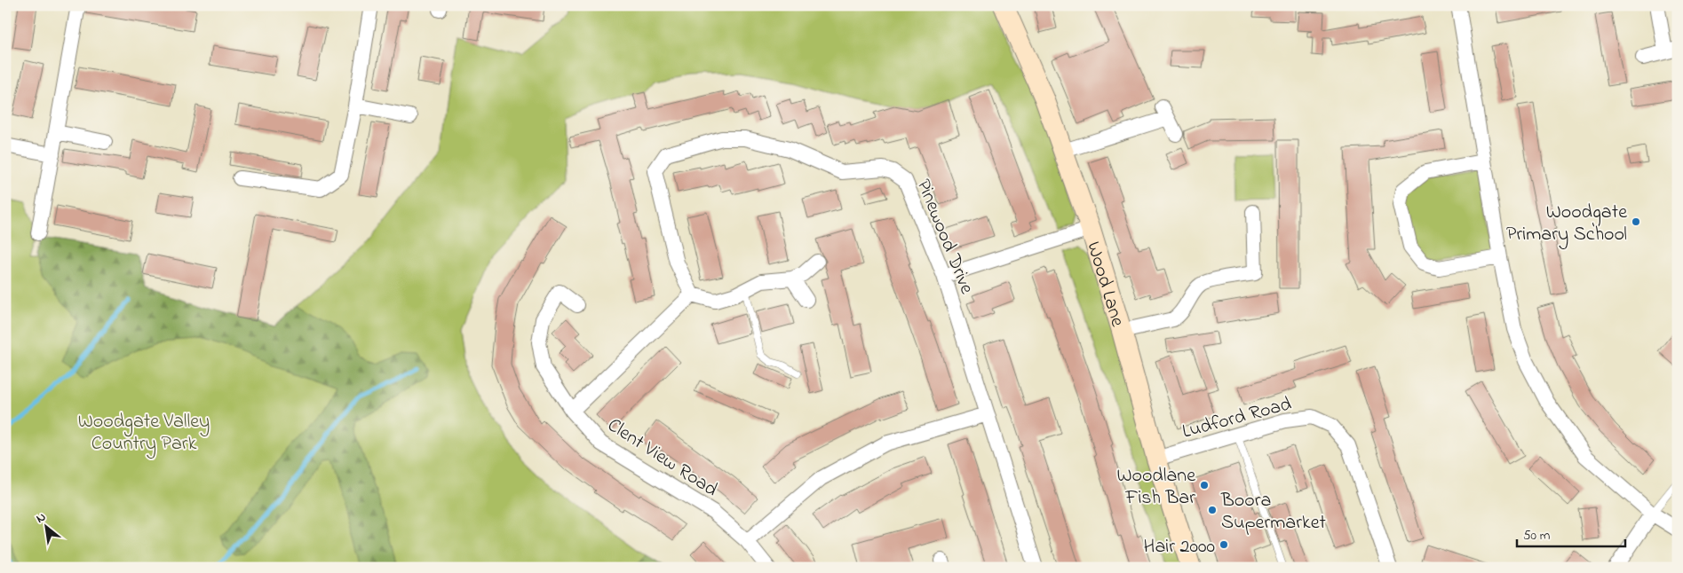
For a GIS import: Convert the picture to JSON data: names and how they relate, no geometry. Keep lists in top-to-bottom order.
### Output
{
  "streets": {
    "street": [
      "Pinewood Drive",
      "Wood Lane",
      "Ludford Road",
      "Clent View Road"
    ]
  },
  "crossings": [
    ["Wood Lane", "Ludford Road"]
  ],
  "parks": ["Woodgate Valley Country Park"],
  "places": [
    "Woodgate Primary School",
    "Woodlane Fish Bar",
    "Boora Supermarket",
    "Hair 2000"
  ],
  "scale_bar": "50 m",
  "north": "top left"
}
